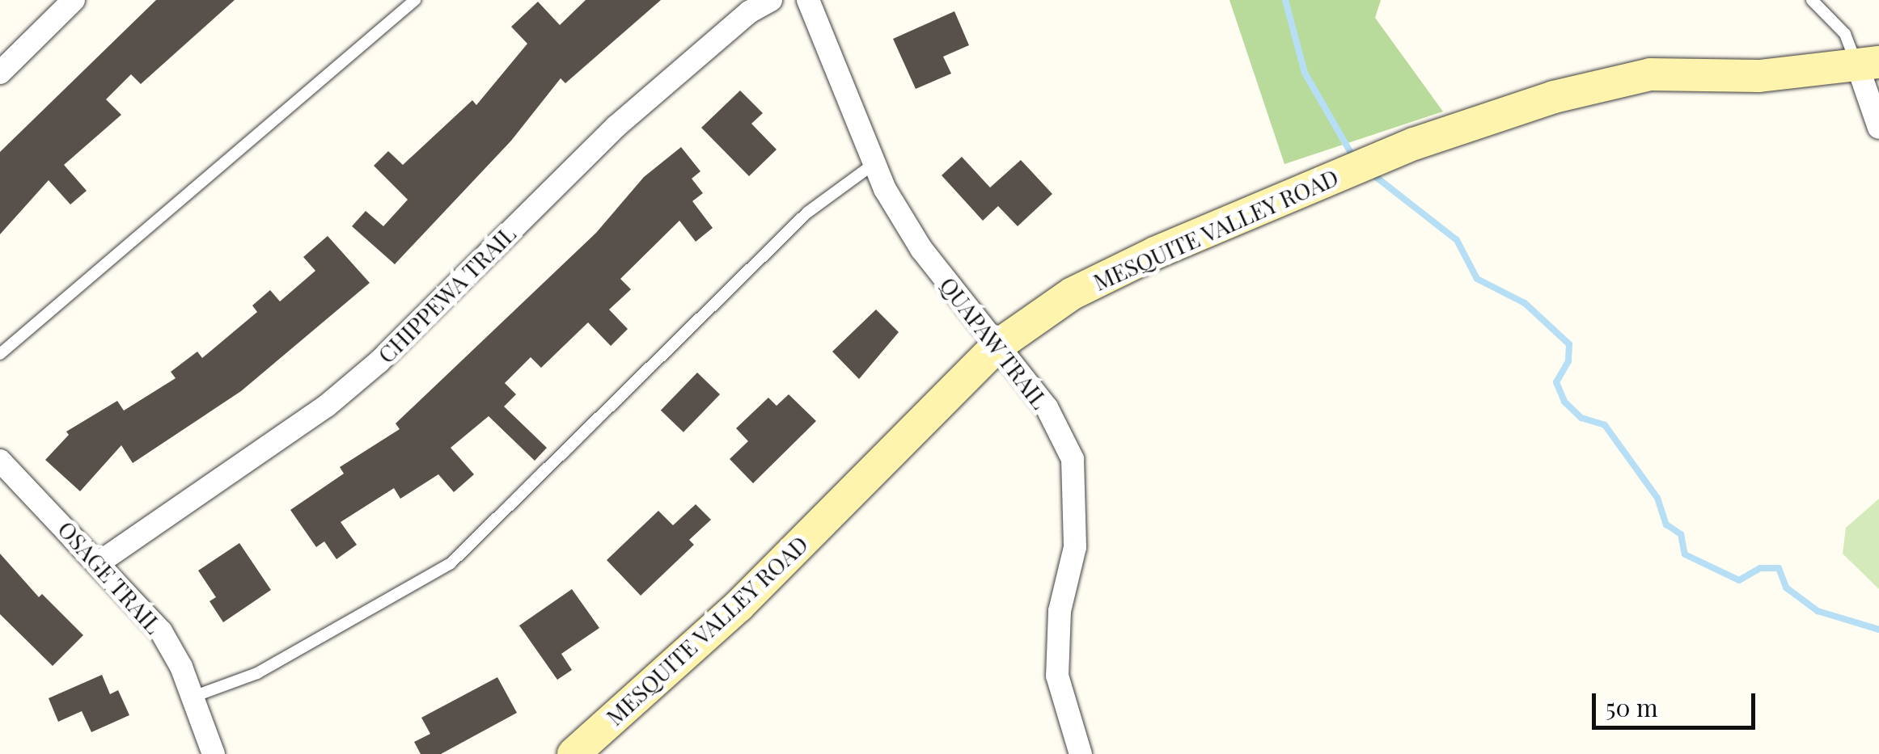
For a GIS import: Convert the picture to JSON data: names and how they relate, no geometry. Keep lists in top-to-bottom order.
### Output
{
  "streets": {
    "street": [
      "MESQUITE VALLEY ROAD",
      "CHIPPEWA TRAIL",
      "QUAPAW TRAIL",
      "OSAGE TRAIL"
    ]
  },
  "crossings": [
    ["MESQUITE VALLEY ROAD", "QUAPAW TRAIL"],
    ["CHIPPEWA TRAIL", "OSAGE TRAIL"]
  ],
  "scale_bar": "50 m"
}
